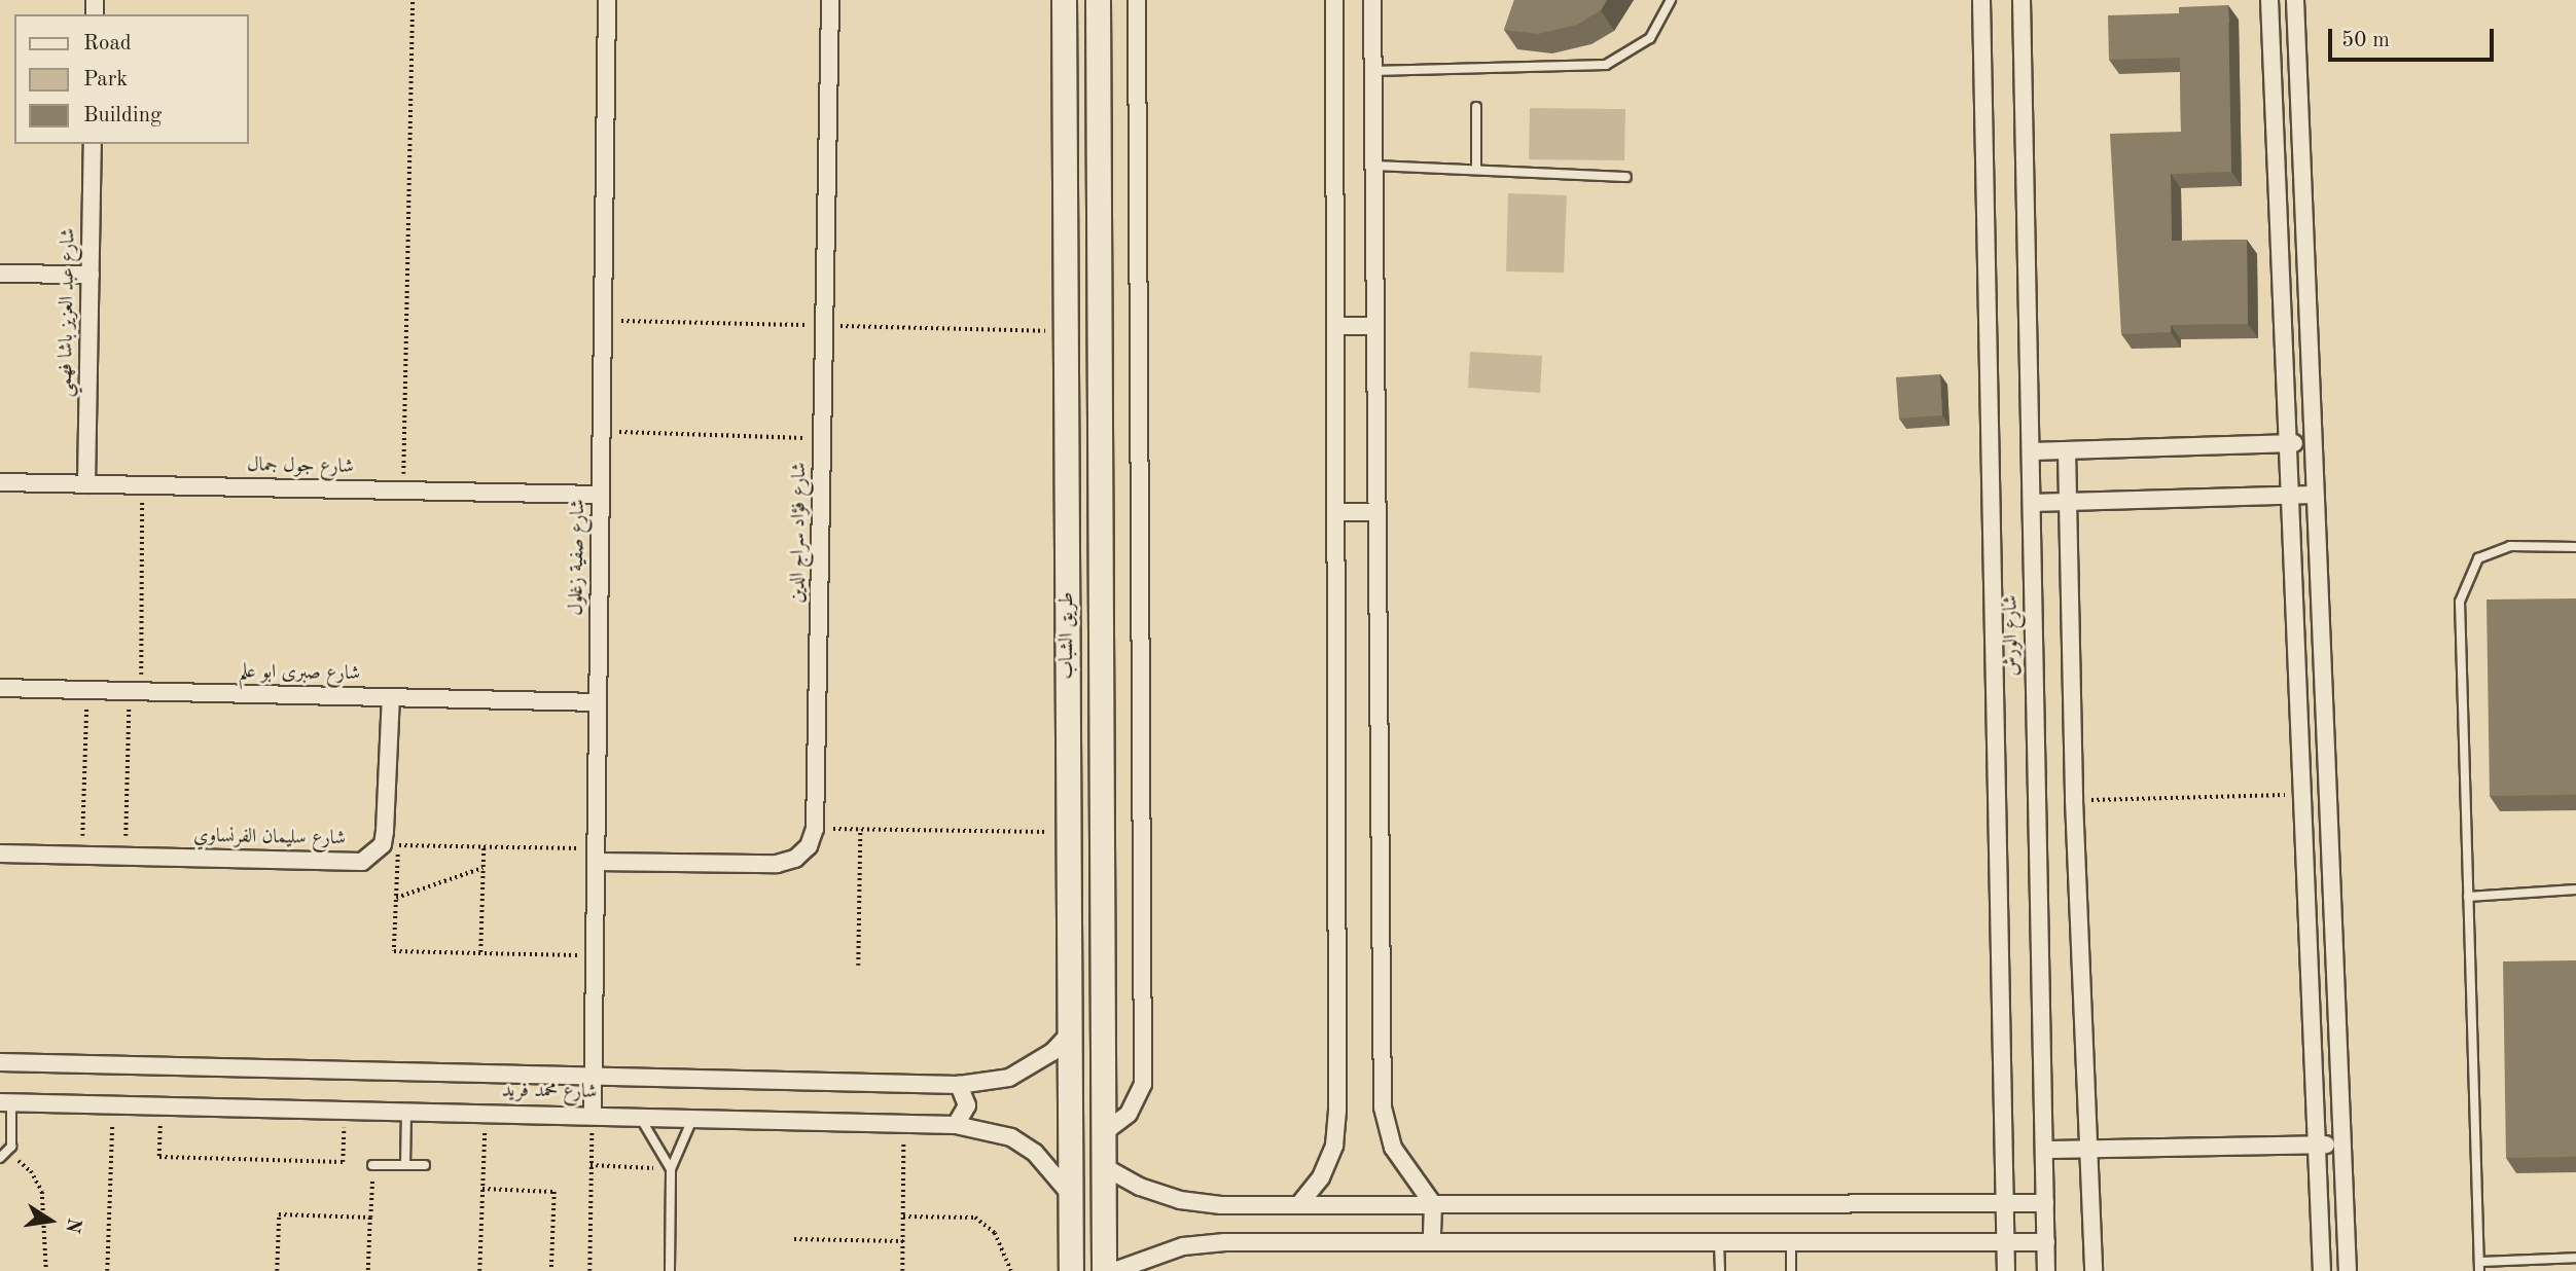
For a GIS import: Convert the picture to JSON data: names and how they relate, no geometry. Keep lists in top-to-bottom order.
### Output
{
  "streets": {
    "street": [
      "شارع عبد العزيز باشا فهمي",
      "شارع جول جمال",
      "شارع فؤاد سراج الدين",
      "شارع صفية زغلول",
      "طريق الشباب",
      "شارع الورش",
      "شارع صبرى ابو علم",
      "شارع سليمان الفرنساوي",
      "شارع محمد فريد"
    ]
  },
  "crossings": [
    ["شارع عبد العزيز باشا فهمي", "شارع جول جمال"],
    ["شارع جول جمال", "شارع صفية زغلول"],
    ["شارع صفية زغلول", "شارع صبرى ابو علم"],
    ["شارع صفية زغلول", "شارع محمد فريد"],
    ["طريق الشباب", "شارع محمد فريد"]
  ],
  "legend": ["Road", "Park", "Building"],
  "scale_bar": "50 m",
  "north": "right"
}
